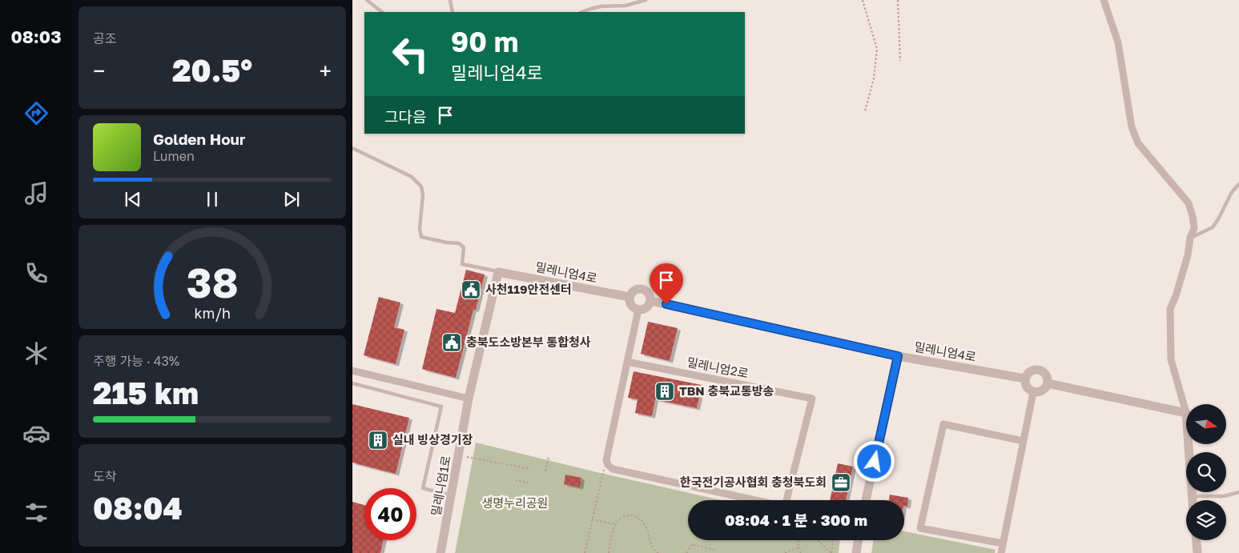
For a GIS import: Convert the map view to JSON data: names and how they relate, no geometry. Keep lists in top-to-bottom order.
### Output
{
  "streets": {
    "street": ["밀레니엄4로", "밀레니엄2로", "밀레니엄1로"]
  },
  "crossings": [
    ["밀레니엄4로", "밀레니엄1로"]
  ],
  "parks": ["생명누리공원"],
  "places": {
    "public building": ["사천119안전센터", "충북도소방본부 통합청사"],
    "building": ["TBN 충북교통방송", "실내 빙상경기장"],
    "office": ["한국전기공사협회 충청북도회"]
  },
  "north": "right",
  "page": {
    "tabs": "08:03",
    "tile": [
      "공조",
      ["주행 가능 · 43%", "215 km"],
      ["도착", "08:04"]
    ],
    "turn": ["90 m", "밀레니엄4로"],
    "heat": ["−", "20.5°", "+"],
    "then": "그다음",
    "song": ["Golden Hour", "Lumen"],
    "limit": "40",
    "trip": "08:04 · 1 분 · 300 m",
    "gauge": ["38", "km/h"]
  }
}
